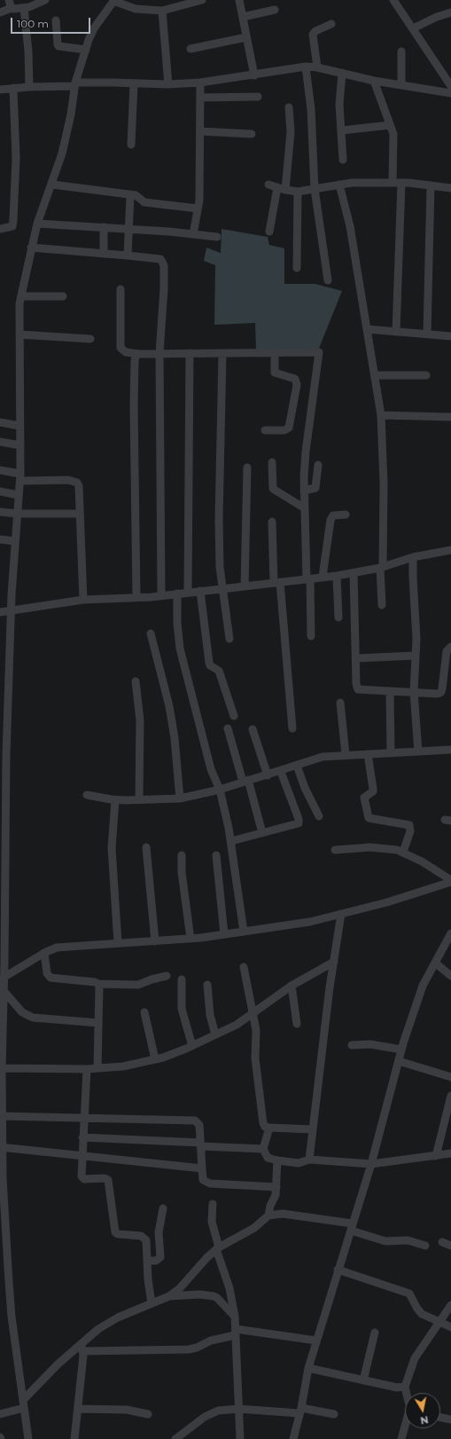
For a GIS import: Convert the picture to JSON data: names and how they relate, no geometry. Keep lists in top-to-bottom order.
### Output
{
  "scale_bar": "100 m",
  "north": "bottom"
}
